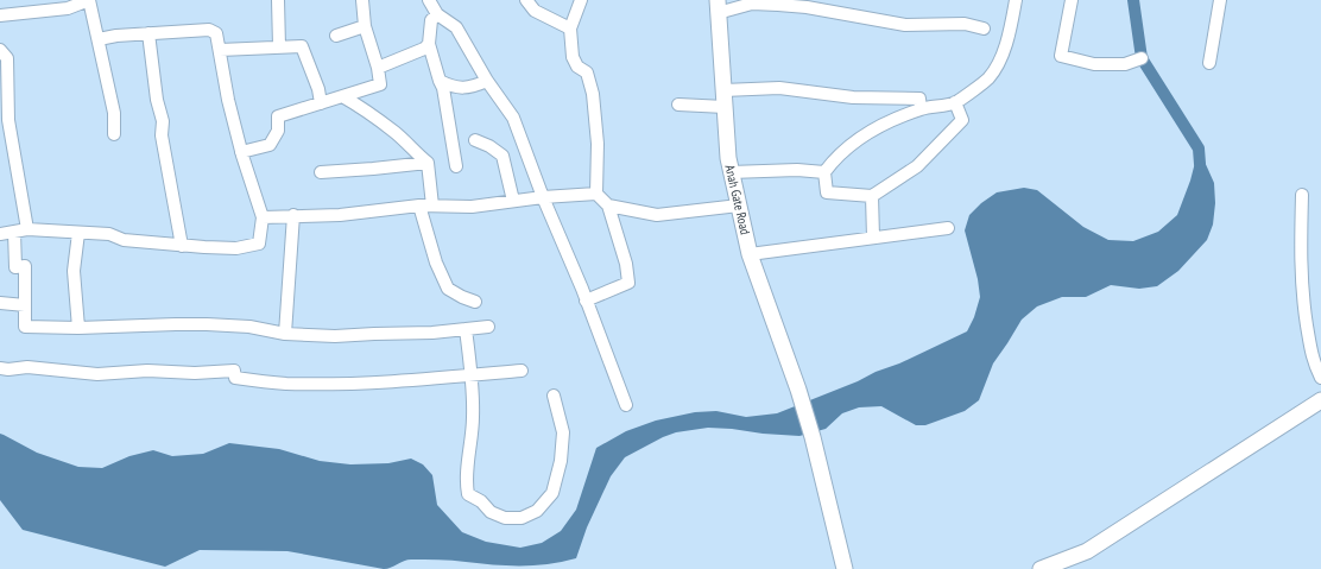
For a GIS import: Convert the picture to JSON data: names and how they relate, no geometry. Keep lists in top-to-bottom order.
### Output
{
  "streets": {
    "street": ["Anah Gate Road"]
  }
}
